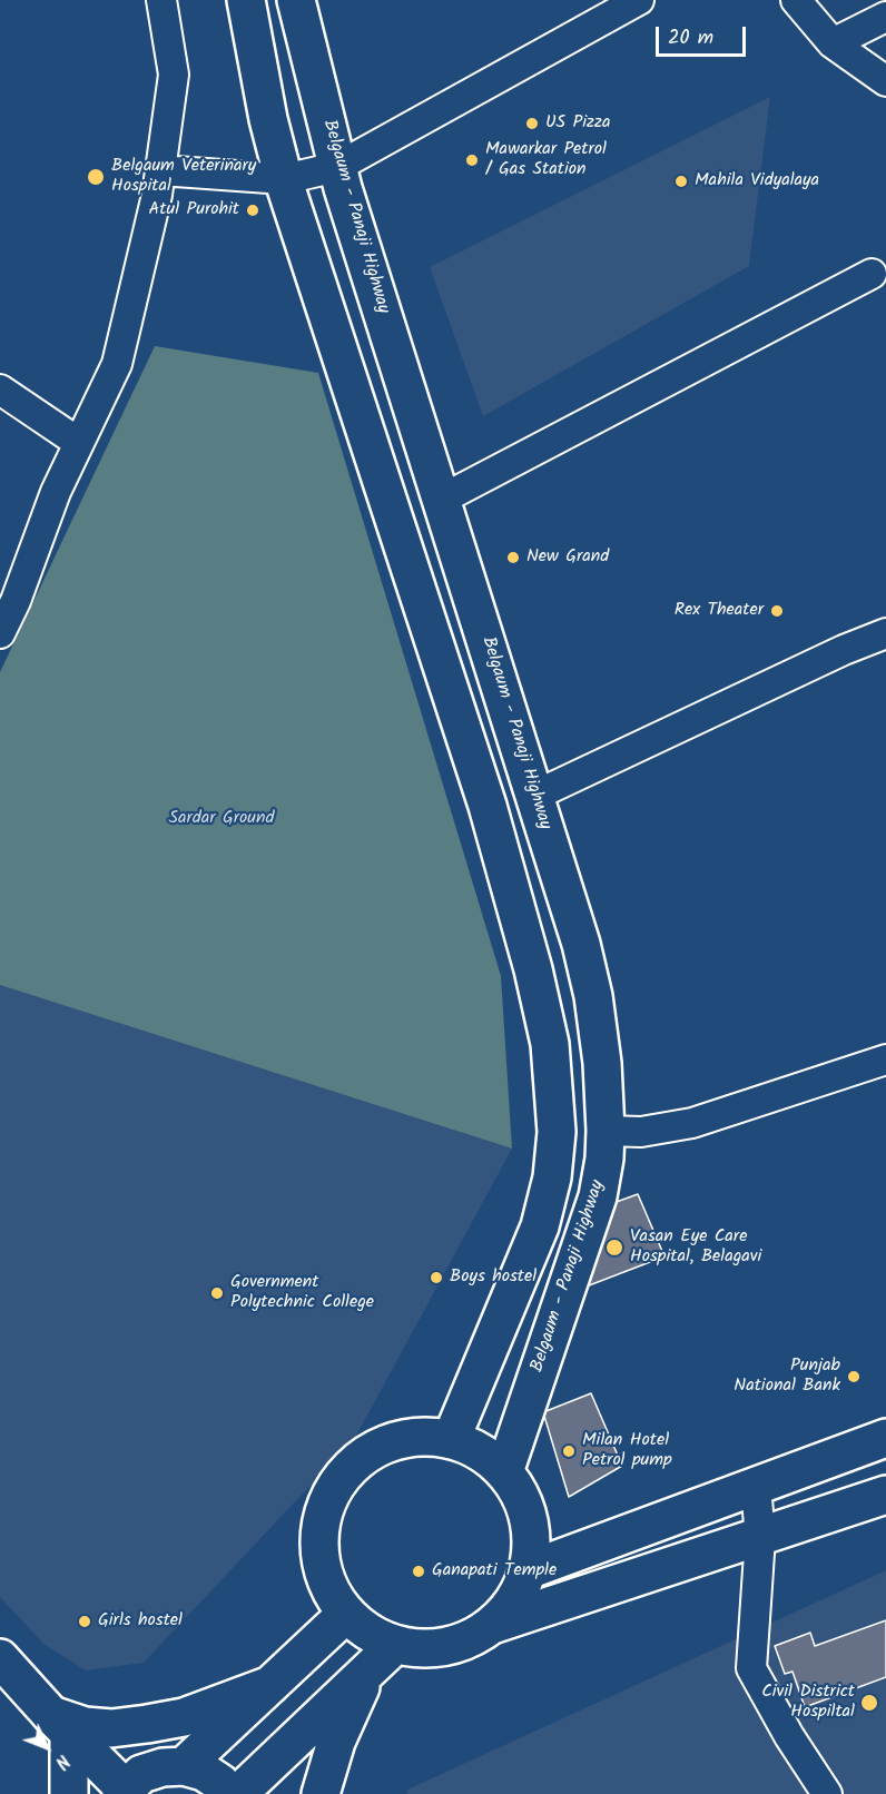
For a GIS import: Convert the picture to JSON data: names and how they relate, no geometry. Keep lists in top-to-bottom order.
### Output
{
  "streets": {
    "main road": ["Belgaum - Panaji Highway"]
  },
  "parks": ["Sardar Ground"],
  "places": [
    "US Pizza",
    "Mawarkar Petrol / Gas Station",
    "Belgaum Veterinary Hospital",
    "Mahila Vidyalaya",
    "Atul Purohit",
    "New Grand",
    "Rex Theater",
    "Vasan Eye Care Hospital, Belagavi",
    "Boys hostel",
    "Government Polytechnic College",
    "Punjab National Bank",
    "Milan Hotel Petrol pump",
    "Ganapati Temple",
    "Girls hostel",
    "Civil District Hospiltal"
  ],
  "scale_bar": "20 m",
  "north": "bottom right"
}
